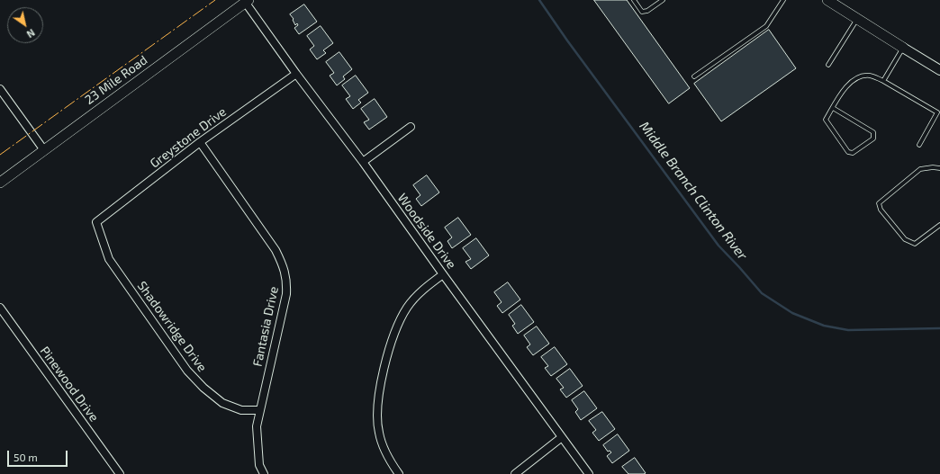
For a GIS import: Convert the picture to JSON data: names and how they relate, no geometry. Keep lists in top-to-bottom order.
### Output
{
  "streets": {
    "main road": ["23 Mile Road"],
    "street": [
      "Greystone Drive",
      "Woodside Drive",
      "Shadowridge Drive",
      "Fantasia Drive",
      "Pinewood Drive"
    ]
  },
  "crossings": [
    ["23 Mile Road", "Woodside Drive"],
    ["Greystone Drive", "Woodside Drive"],
    ["Greystone Drive", "Shadowridge Drive"],
    ["Greystone Drive", "Fantasia Drive"],
    ["Shadowridge Drive", "Fantasia Drive"]
  ],
  "water": ["Middle Branch Clinton River"],
  "scale_bar": "50 m",
  "north": "bottom right"
}
